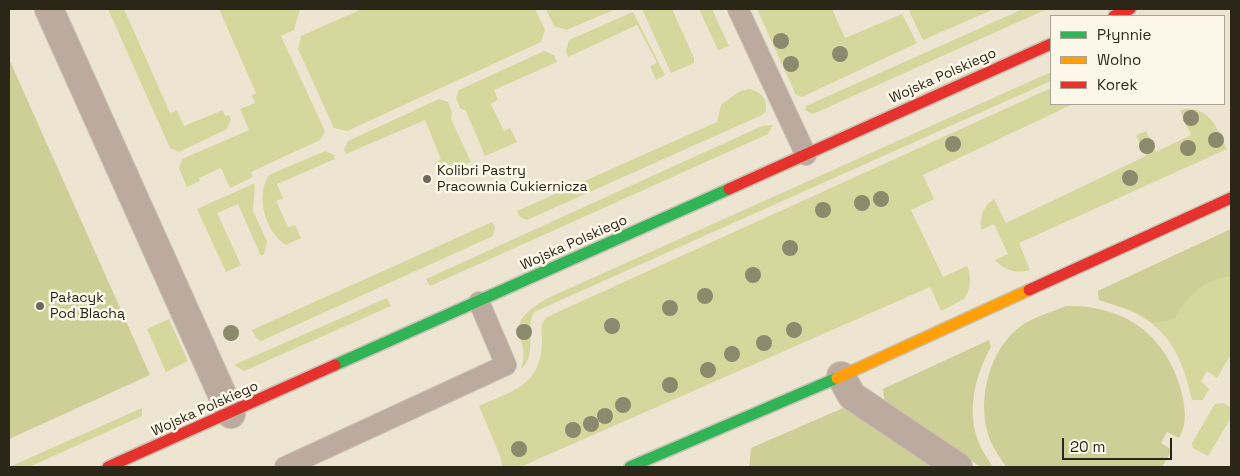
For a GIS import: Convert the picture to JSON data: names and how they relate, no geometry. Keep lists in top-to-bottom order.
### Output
{
  "streets": {
    "main road": ["Wojska Polskiego"]
  },
  "places": ["Kolibri Pastry Pracownia Cukiernicza", "Pałacyk Pod Blachą"],
  "legend": ["Płynnie", "Wolno", "Korek"],
  "scale_bar": "20 m"
}
